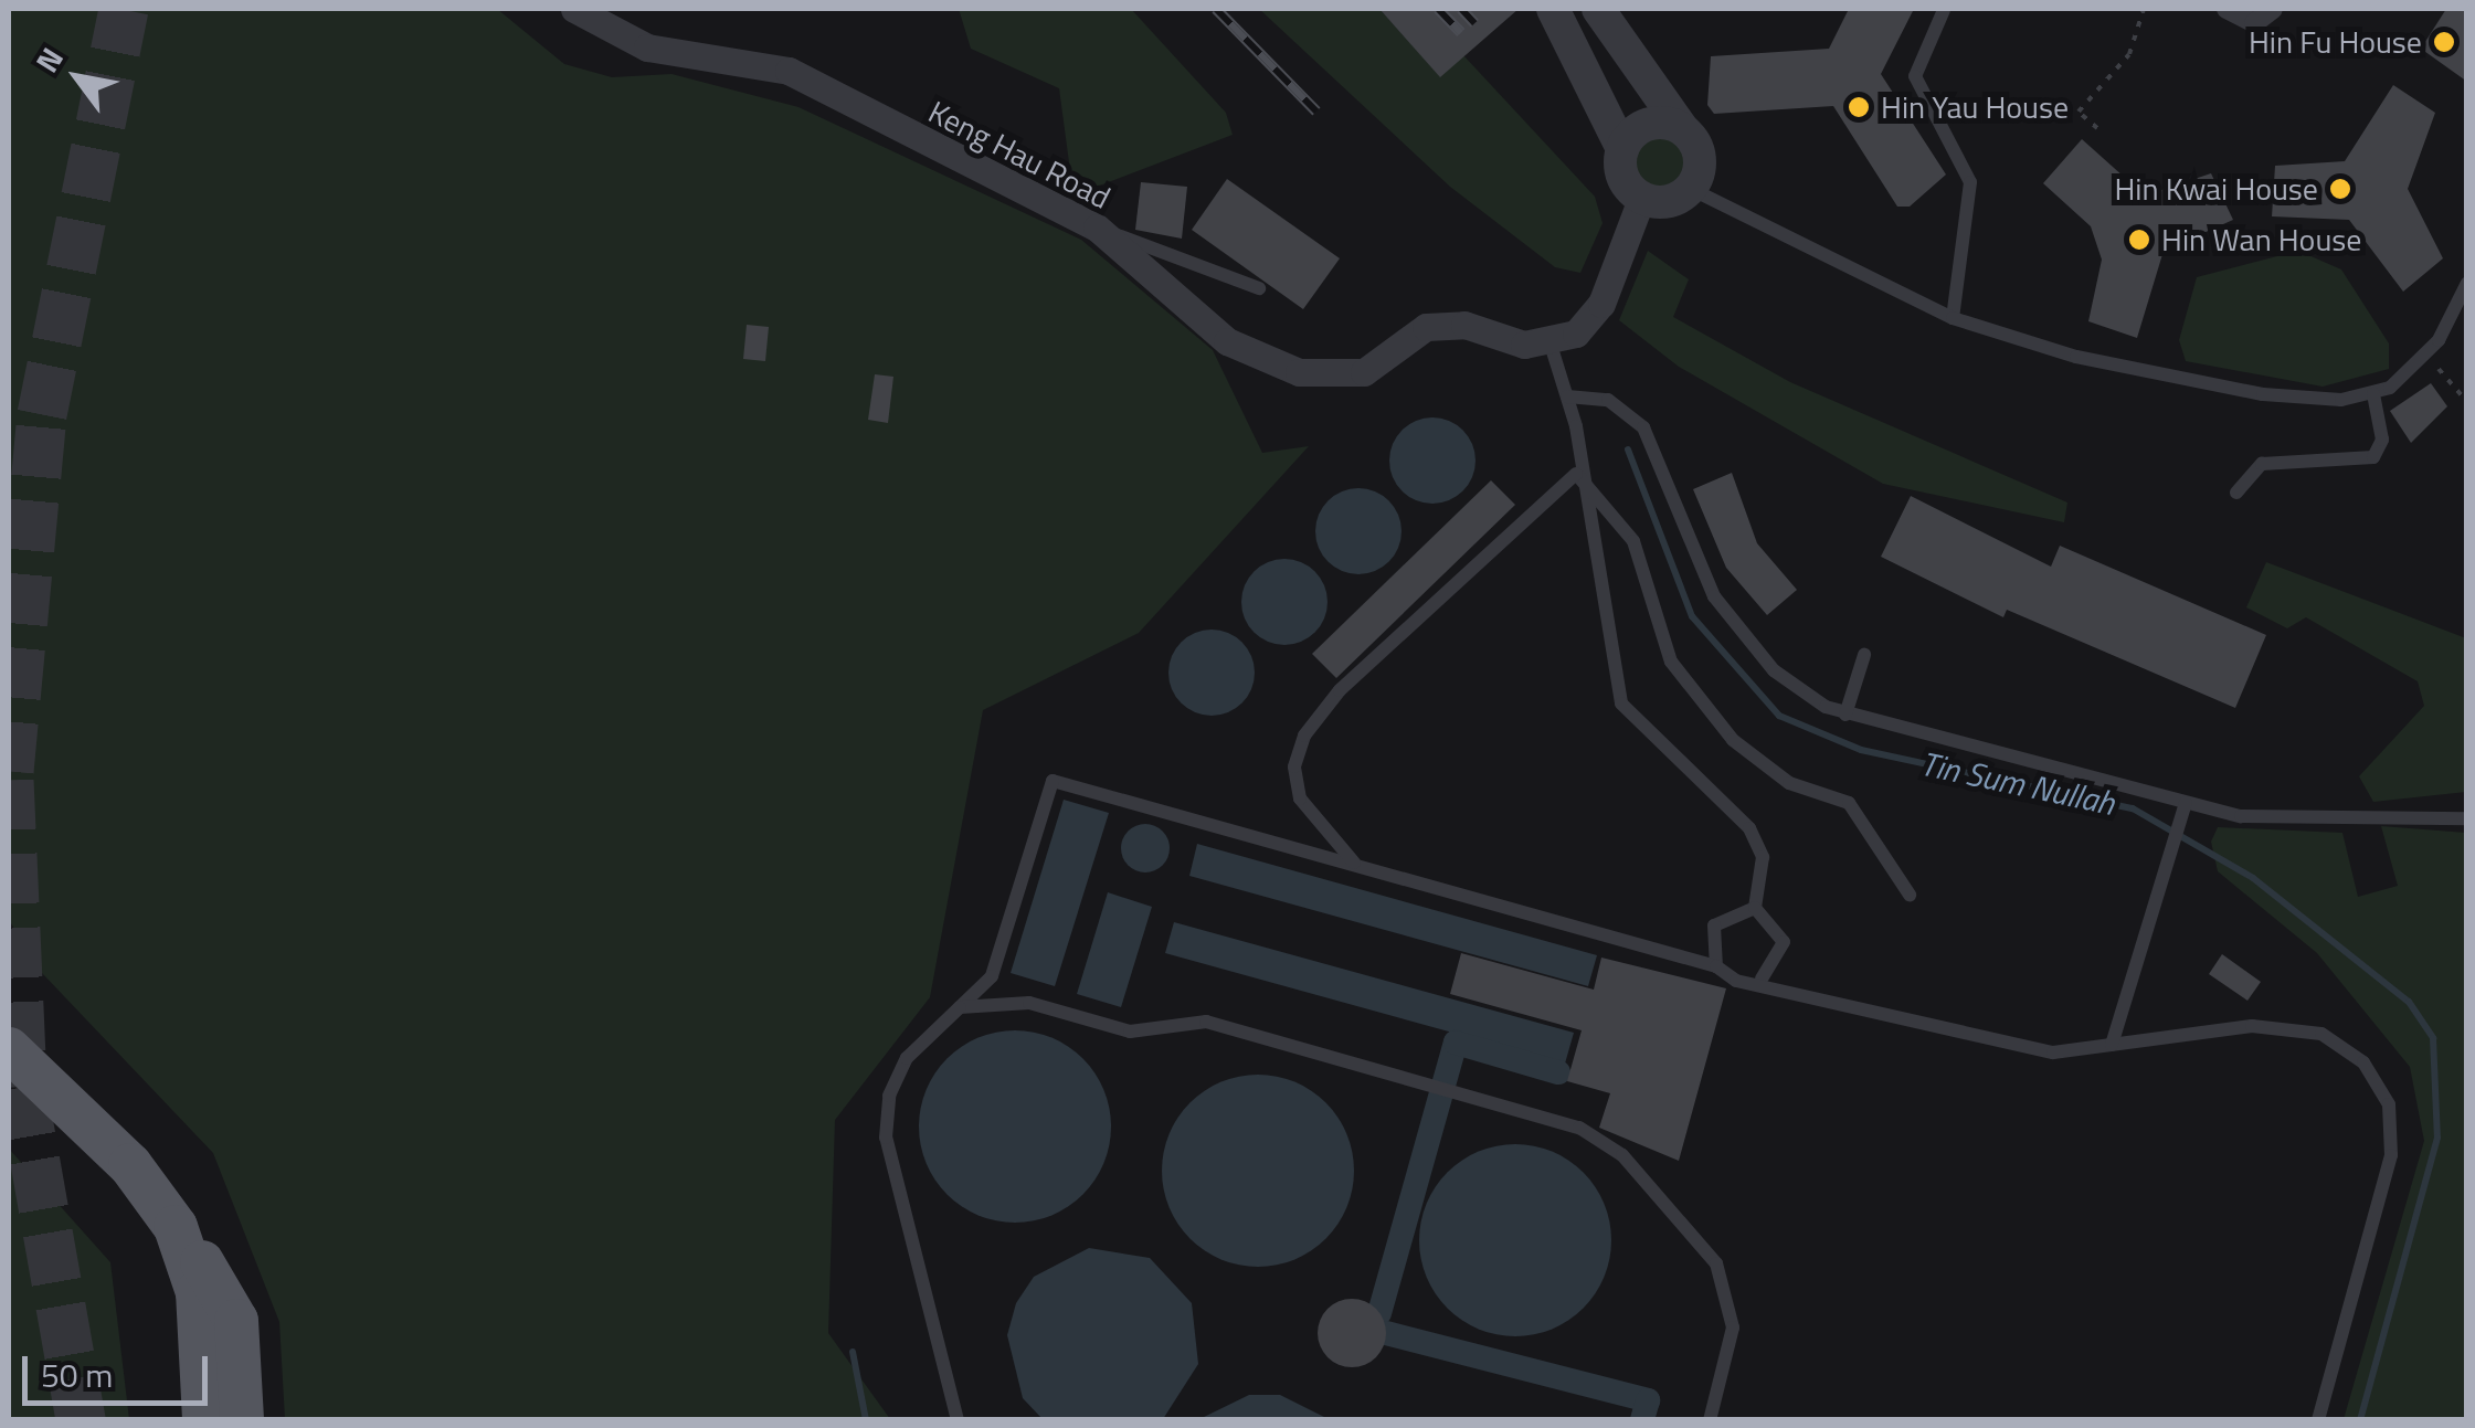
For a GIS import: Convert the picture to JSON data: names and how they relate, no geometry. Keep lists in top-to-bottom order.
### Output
{
  "streets": {
    "street": ["Keng Hau Road"]
  },
  "water": ["Tin Sum Nullah"],
  "places": [
    "Hin Fu House",
    "Hin Yau House",
    "Hin Kwai House",
    "Hin Wan House"
  ],
  "scale_bar": "50 m",
  "north": "top left"
}
